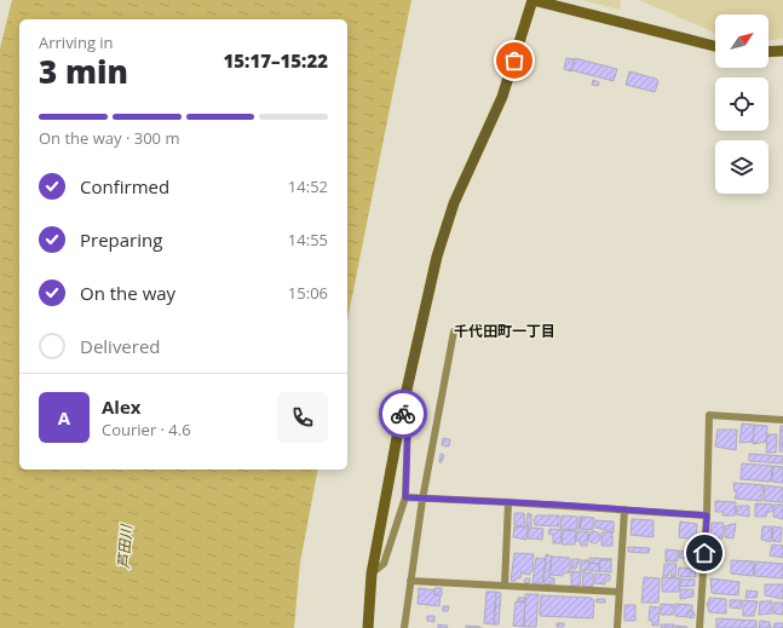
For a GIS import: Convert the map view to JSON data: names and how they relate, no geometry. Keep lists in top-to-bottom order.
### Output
{
  "districts": ["千代田町一丁目"],
  "water": ["芦田川"],
  "north": "top right",
  "page": {
    "heading": ["3 min", "Arriving in", "15:17–15:22"],
    "panel": ["Alex", "Courier · 4.6"],
    "bar": "On the way · 300 m",
    "list": [
      ["Confirmed", "14:52"],
      ["Preparing", "14:55"],
      ["On the way", "15:06"],
      "Delivered"
    ],
    "round": "A"
  }
}
